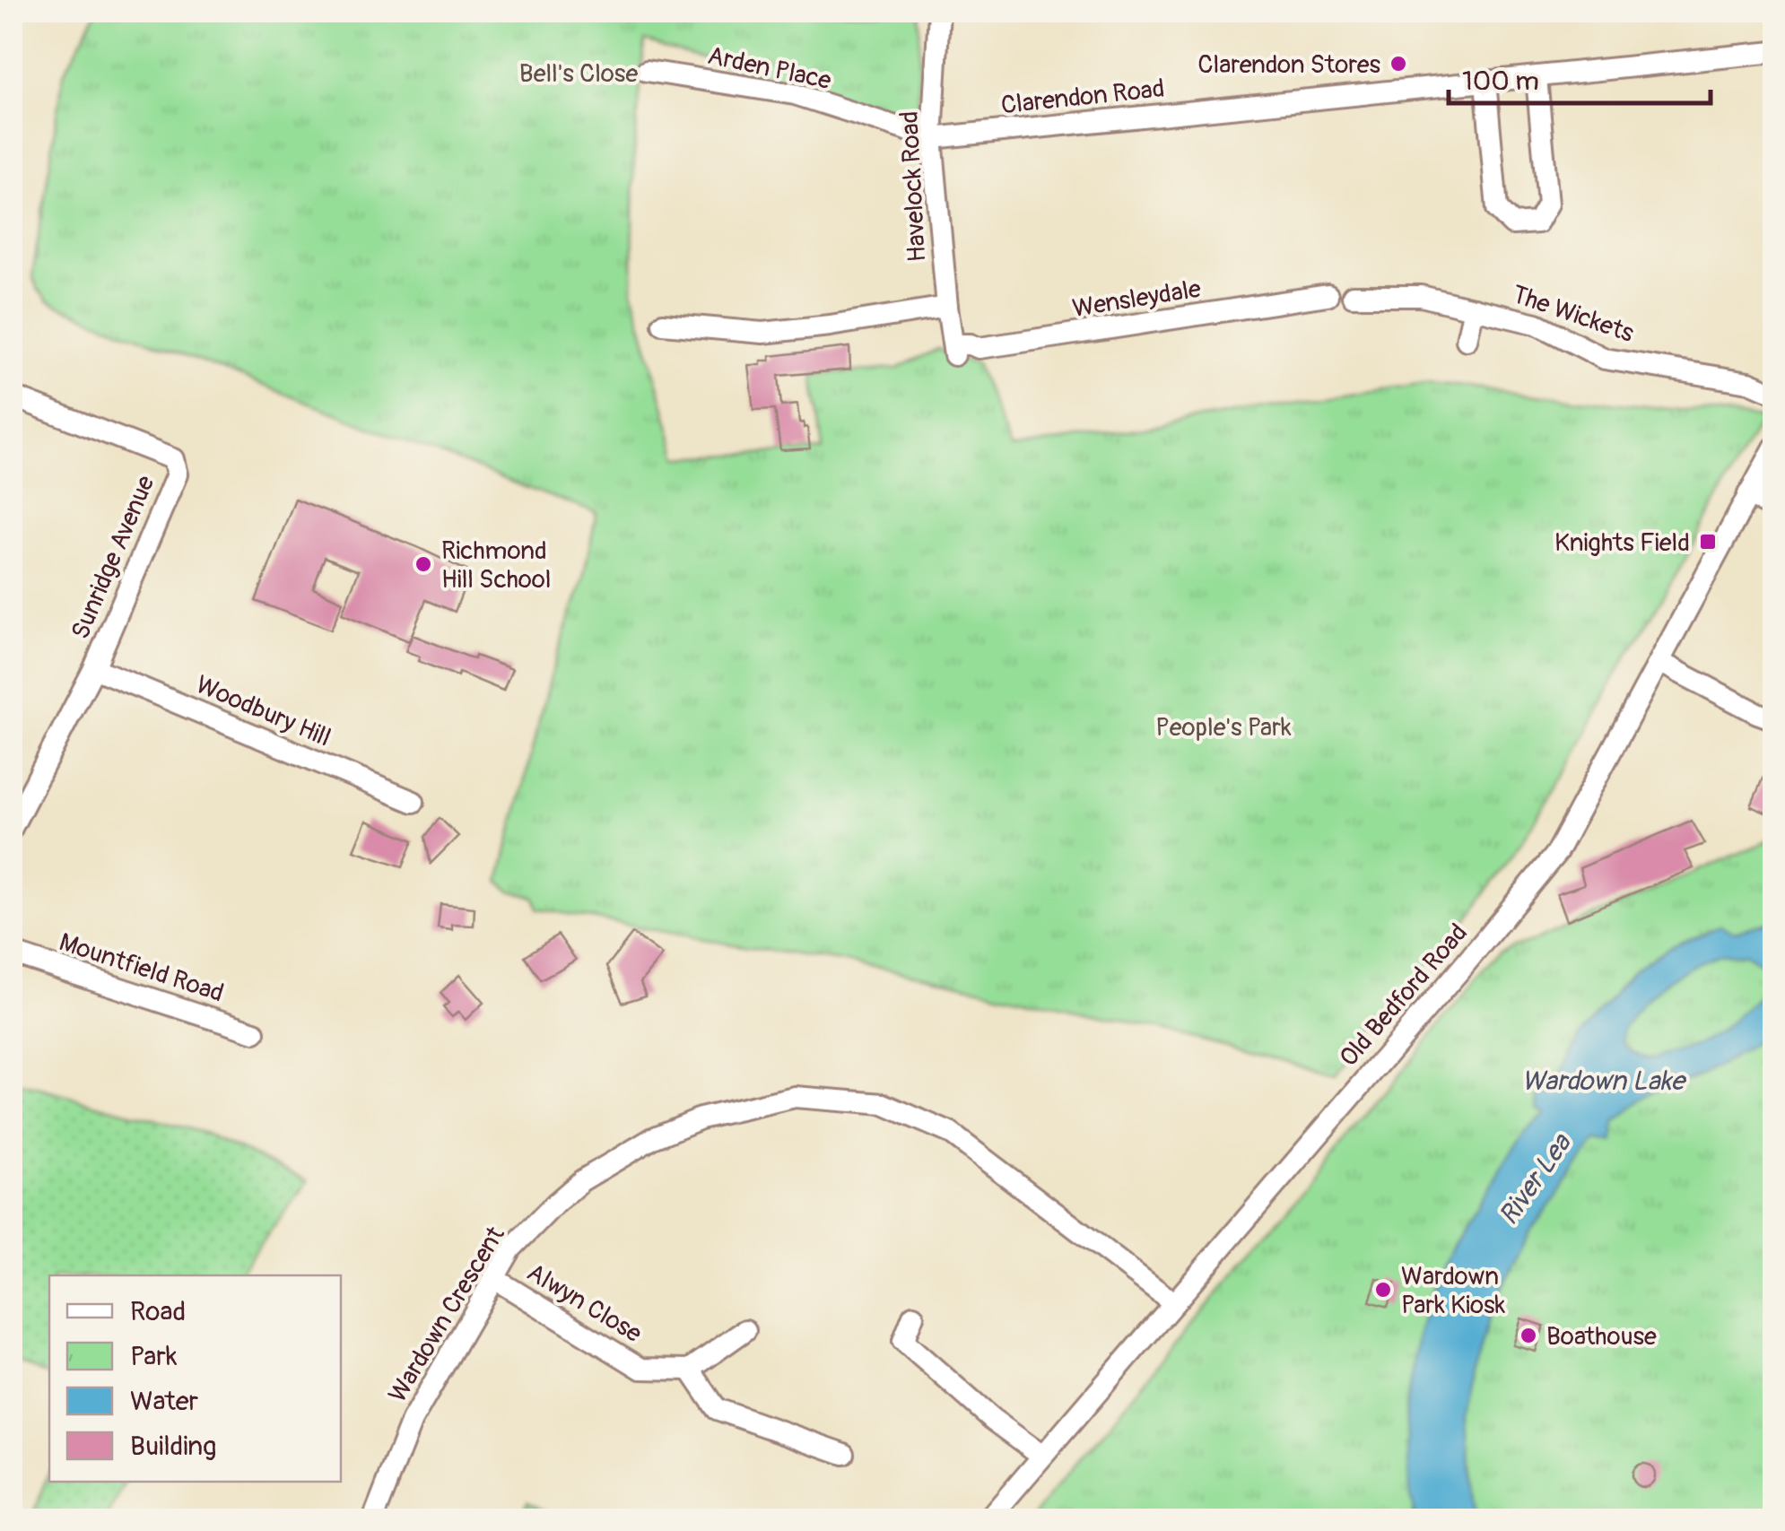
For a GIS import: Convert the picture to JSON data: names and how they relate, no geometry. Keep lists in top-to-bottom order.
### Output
{
  "streets": {
    "street": [
      "Arden Place",
      "Clarendon Road",
      "Havelock Road",
      "Wensleydale",
      "The Wickets",
      "Sunridge Avenue",
      "Woodbury Hill",
      "Mountfield Road",
      "Old Bedford Road",
      "Alwyn Close",
      "Wardown Crescent"
    ]
  },
  "crossings": [
    ["Arden Place", "Clarendon Road"],
    ["Arden Place", "Havelock Road"],
    ["Clarendon Road", "Havelock Road"],
    ["Havelock Road", "Wensleydale"],
    ["Sunridge Avenue", "Woodbury Hill"],
    ["Old Bedford Road", "Wardown Crescent"],
    ["Alwyn Close", "Wardown Crescent"]
  ],
  "water": ["Wardown Lake", "River Lea"],
  "parks": ["Bell's Close", "People's Park"],
  "places": {
    "other": [
      "Clarendon Stores",
      "Richmond Hill School",
      "Wardown Park Kiosk",
      "Boathouse"
    ],
    "transit": ["Knights Field"]
  },
  "legend": [
    "Road",
    "Park",
    "Water",
    "Building"
  ],
  "scale_bar": "100 m"
}
